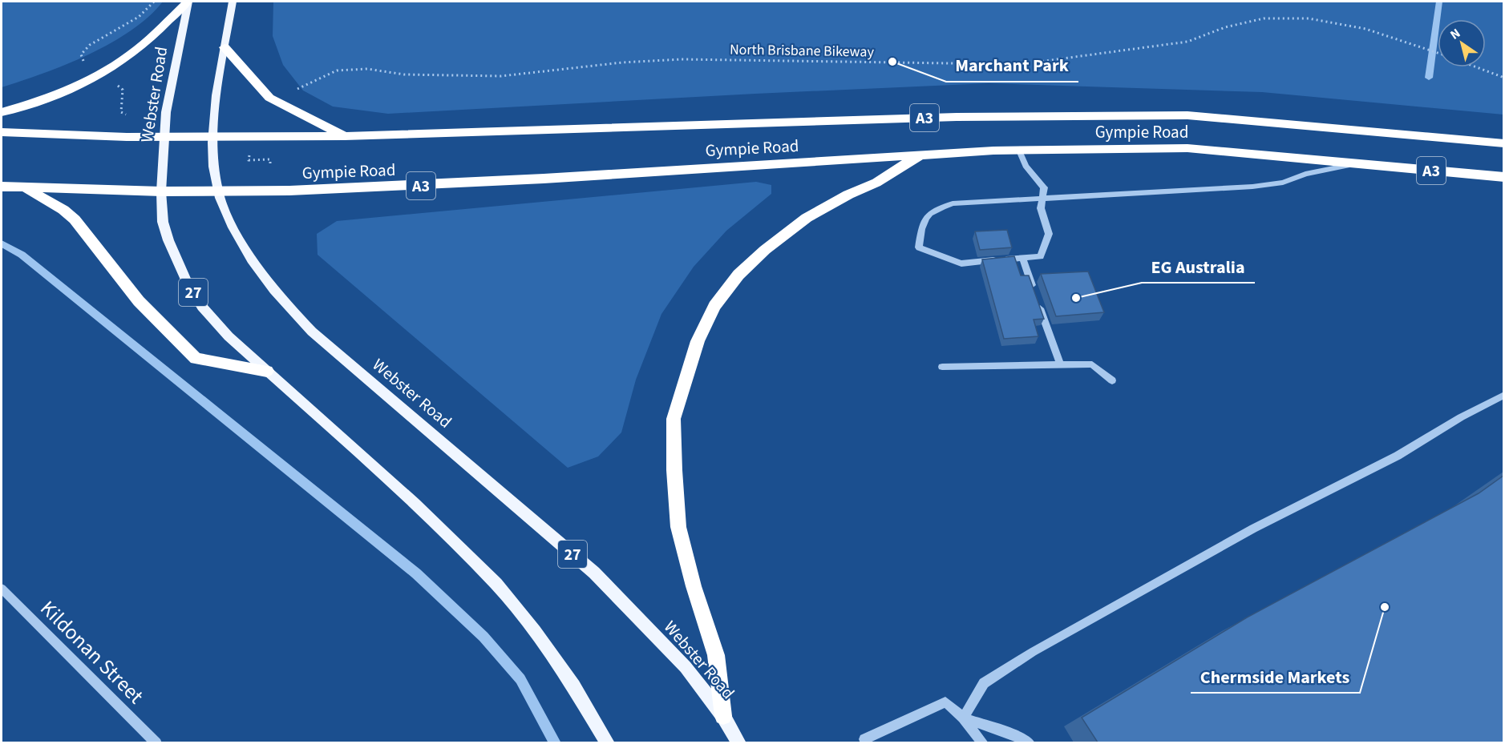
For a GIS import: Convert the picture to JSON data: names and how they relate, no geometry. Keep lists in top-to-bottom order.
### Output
{
  "streets": {
    "highway": ["A3", "Gympie Road"],
    "main road": ["Webster Road", "27"],
    "street": ["Kildonan Street"],
    "path": ["North Brisbane Bikeway"]
  },
  "crossings": [
    ["Webster Road", "Gympie Road"]
  ],
  "places": ["Marchant Park", "EG Australia", "Chermside Markets"],
  "north": "top left"
}
